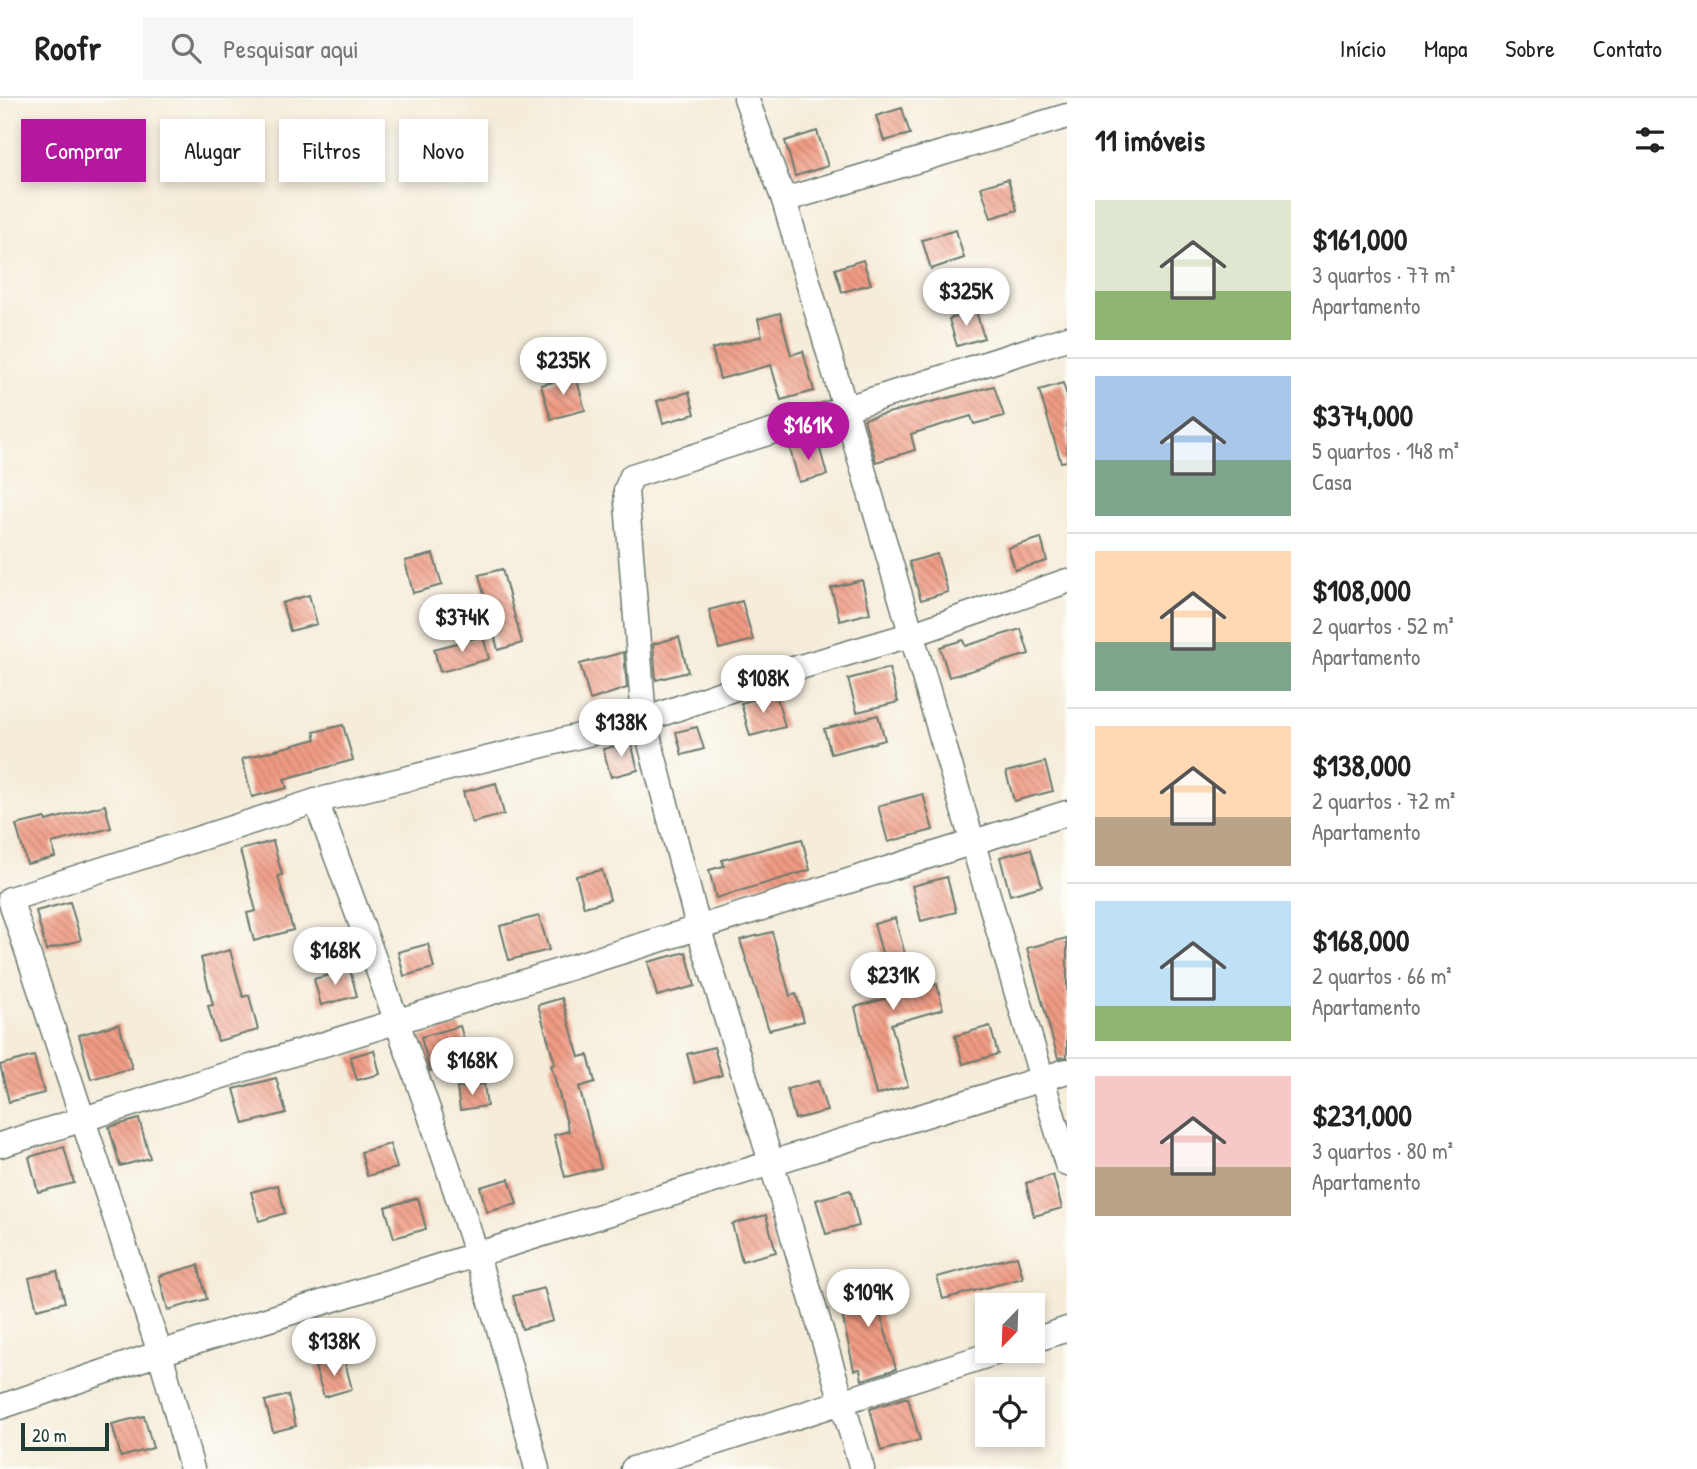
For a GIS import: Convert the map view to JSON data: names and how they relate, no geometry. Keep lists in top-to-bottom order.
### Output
{
  "scale_bar": "20 m",
  "north": "bottom left",
  "page": {
    "header": "Roofr",
    "search": "Pesquisar aqui",
    "nav": [
      "Início",
      "Mapa",
      "Sobre",
      "Contato"
    ],
    "heading": "11 imóveis",
    "chip": [
      "Comprar",
      "Alugar",
      "Filtros",
      "Novo"
    ],
    "list": [
      {
        "name": "$161,000",
        "note": "3 quartos · 77 m² · Apartamento"
      },
      {
        "name": "$374,000",
        "note": "5 quartos · 148 m² · Casa"
      },
      {
        "name": "$108,000",
        "note": "2 quartos · 52 m² · Apartamento"
      },
      {
        "name": "$138,000",
        "note": "2 quartos · 72 m² · Apartamento"
      },
      {
        "name": "$168,000",
        "note": "2 quartos · 66 m² · Apartamento"
      },
      {
        "name": "$231,000",
        "note": "3 quartos · 80 m² · Apartamento"
      }
    ],
    "price": [
      "$325K",
      "$235K",
      "$161K",
      "$374K",
      "$108K",
      "$138K",
      "$168K",
      "$231K",
      "$168K",
      "$109K",
      "$138K"
    ],
    "scale": "20 m"
  }
}
